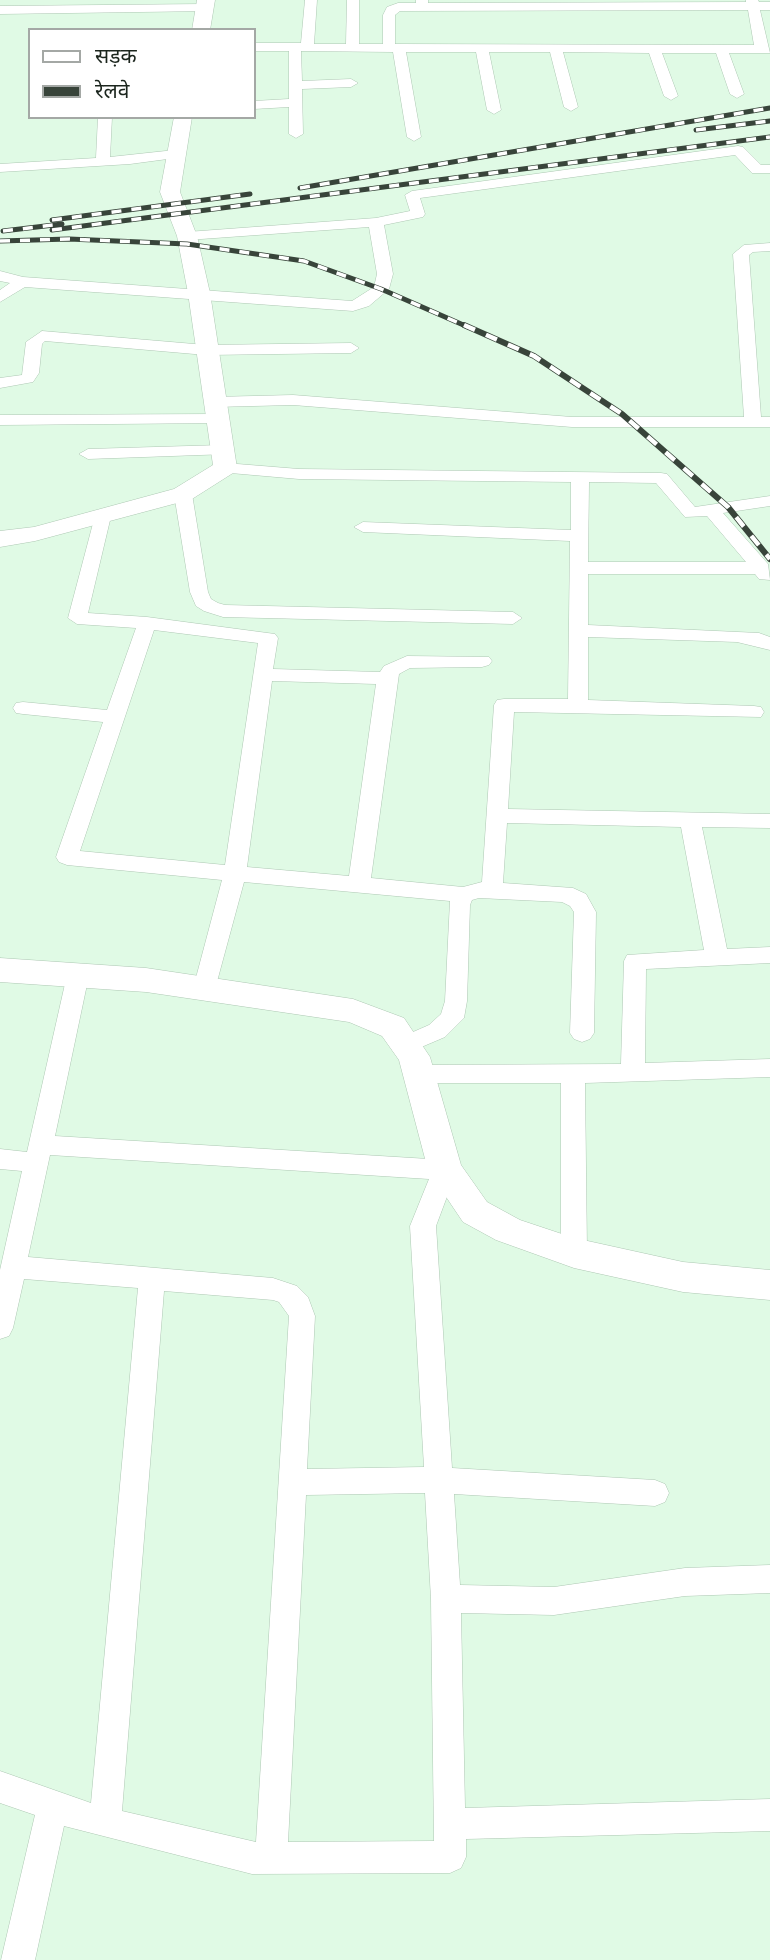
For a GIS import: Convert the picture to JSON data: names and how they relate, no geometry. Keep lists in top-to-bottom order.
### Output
{
  "legend": ["सड़क", "रेलवे"]
}
